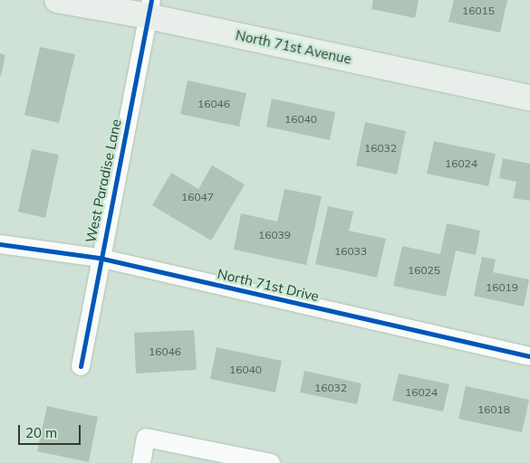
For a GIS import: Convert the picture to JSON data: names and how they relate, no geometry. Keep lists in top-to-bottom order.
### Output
{
  "streets": {
    "street": ["North 71st Avenue", "West Paradise Lane", "North 71st Drive"]
  },
  "crossings": [
    ["North 71st Avenue", "West Paradise Lane"],
    ["West Paradise Lane", "North 71st Drive"]
  ],
  "house_numbers": [
    "16015",
    "16046",
    "16040",
    "16032",
    "16024",
    "16047",
    "16039",
    "16033",
    "16025",
    "16019",
    "16046",
    "16040",
    "16032",
    "16024",
    "16018"
  ],
  "scale_bar": "20 m"
}
